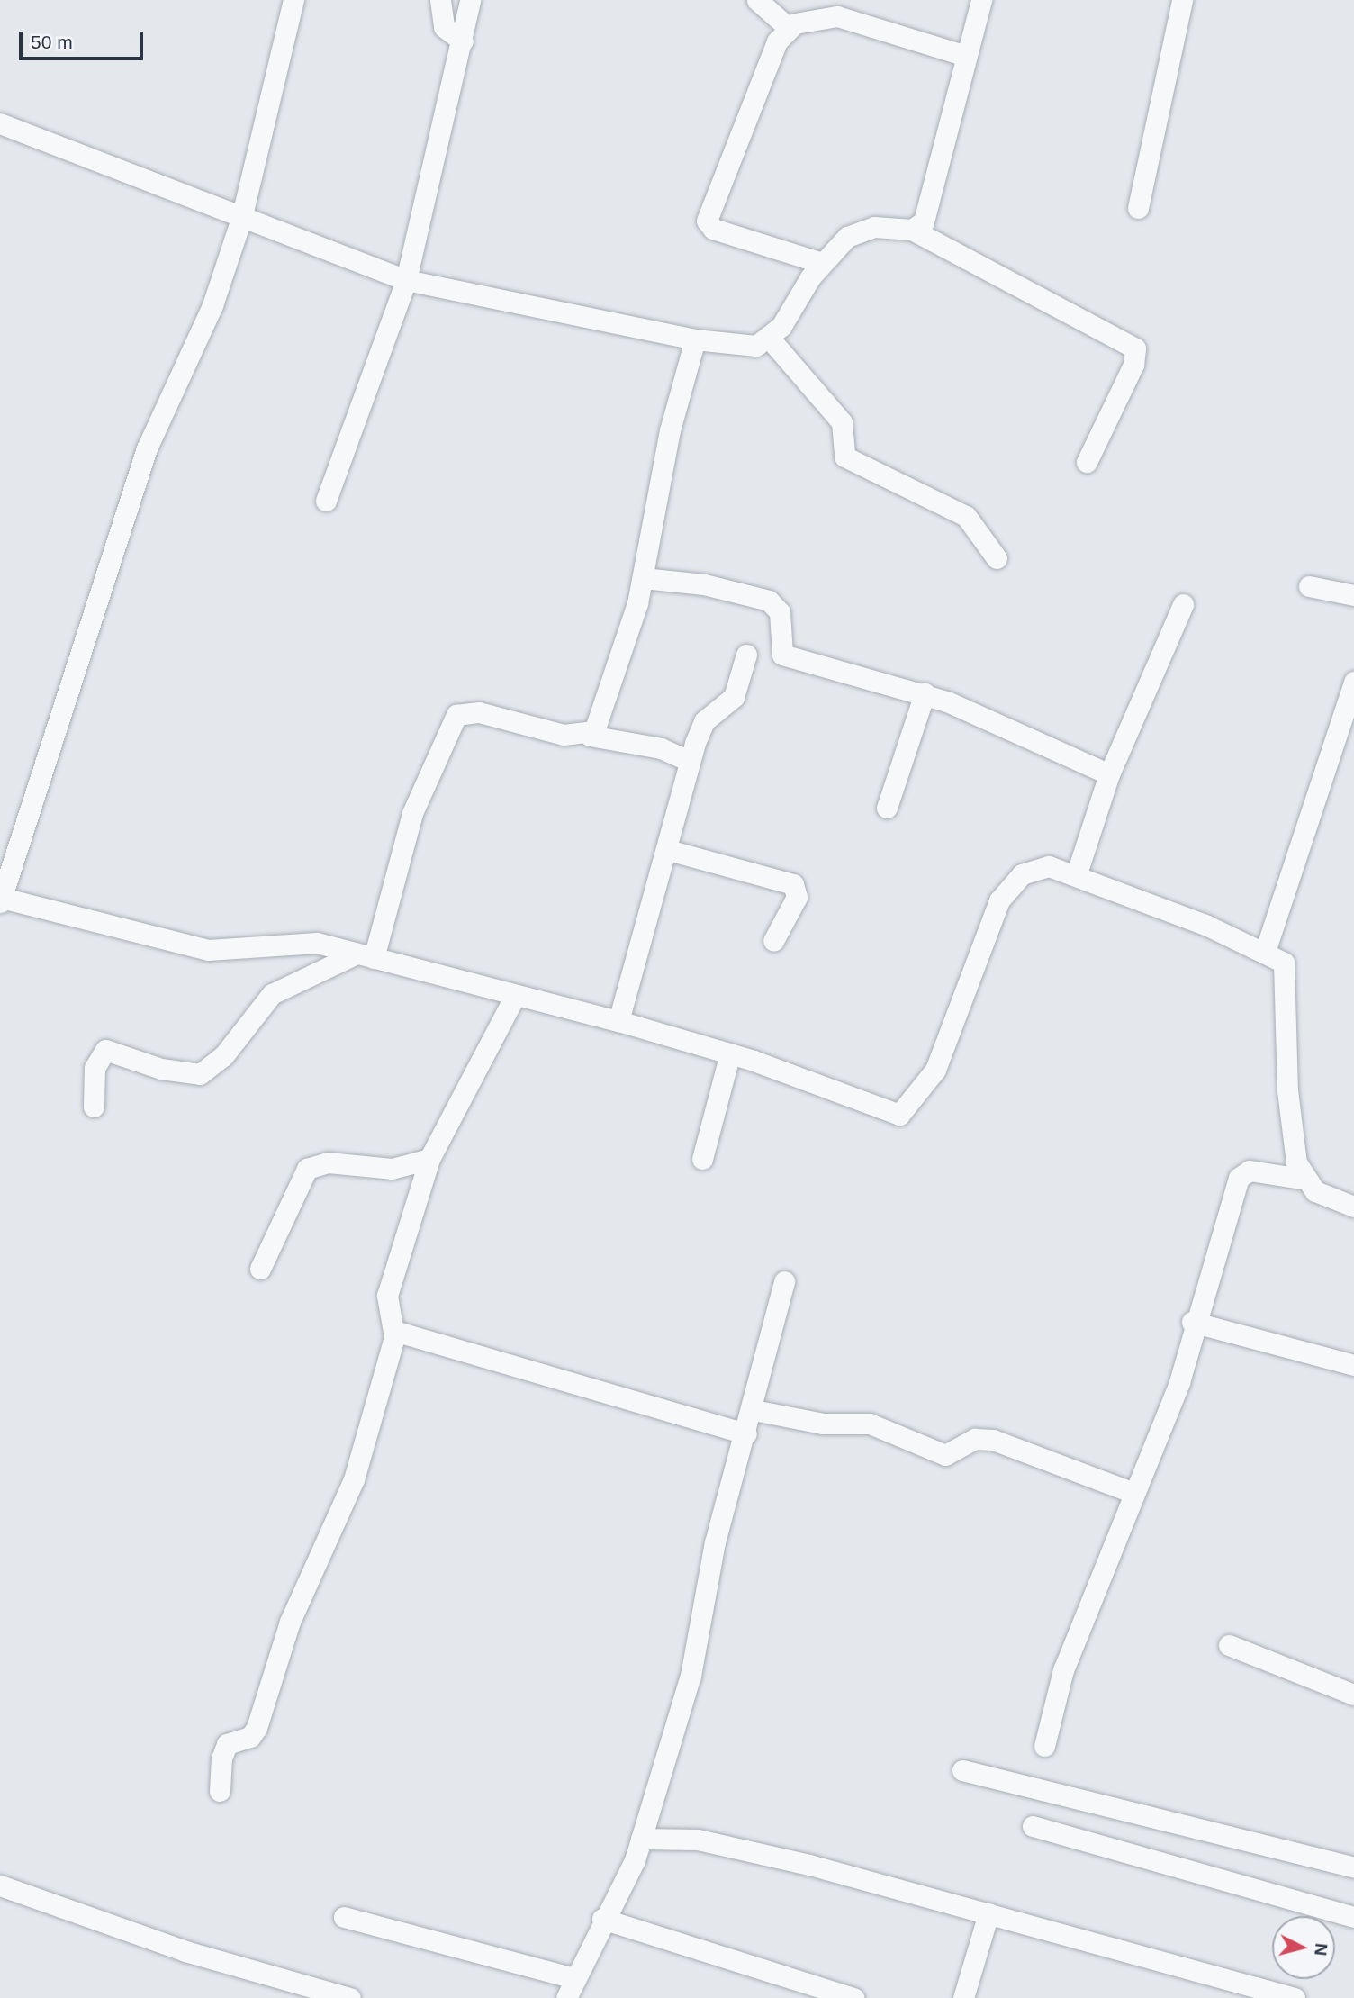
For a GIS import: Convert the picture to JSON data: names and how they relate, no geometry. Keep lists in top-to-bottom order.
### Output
{
  "scale_bar": "50 m",
  "north": "right"
}
